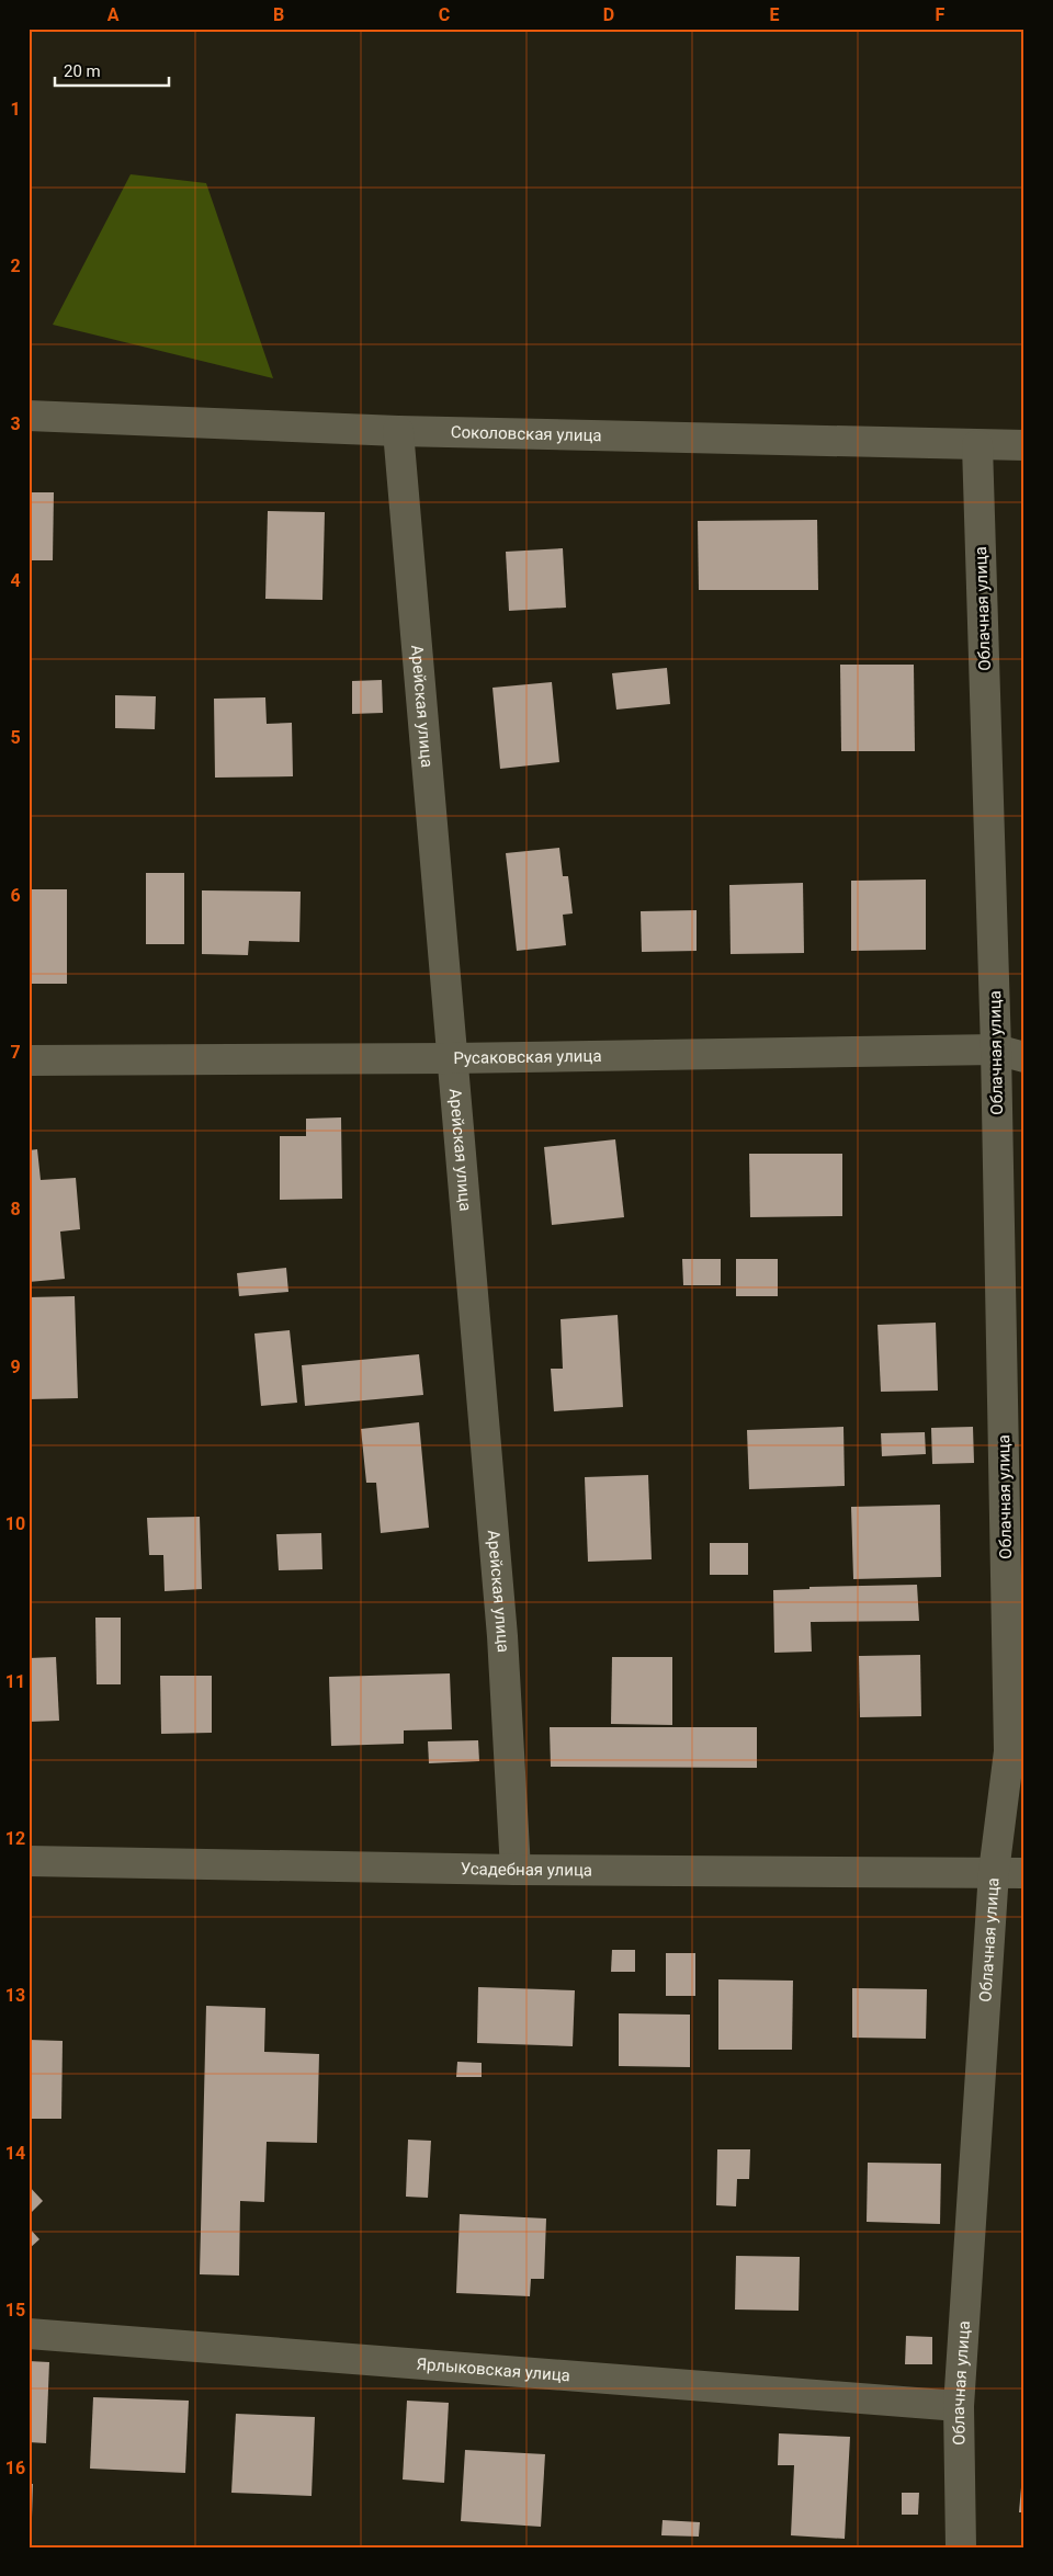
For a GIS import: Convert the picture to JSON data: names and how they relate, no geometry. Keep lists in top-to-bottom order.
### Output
{
  "streets": {
    "street": [
      "Соколовская улица",
      "Облачная улица",
      "Арейская улица",
      "Русаковская улица",
      "Усадебная улица",
      "Ярлыковская улица"
    ]
  },
  "crossings": [
    ["Соколовская улица", "Облачная улица"],
    ["Соколовская улица", "Арейская улица"],
    ["Облачная улица", "Русаковская улица"],
    ["Облачная улица", "Усадебная улица"],
    ["Облачная улица", "Ярлыковская улица"],
    ["Арейская улица", "Русаковская улица"],
    ["Арейская улица", "Усадебная улица"]
  ],
  "scale_bar": "20 m",
  "grid": {
    "columns": [
      "A",
      "B",
      "C",
      "D",
      "E",
      "F"
    ],
    "rows": [
      "1",
      "2",
      "3",
      "4",
      "5",
      "6",
      "7",
      "8",
      "9",
      "10",
      "11",
      "12",
      "13",
      "14",
      "15",
      "16"
    ]
  }
}
